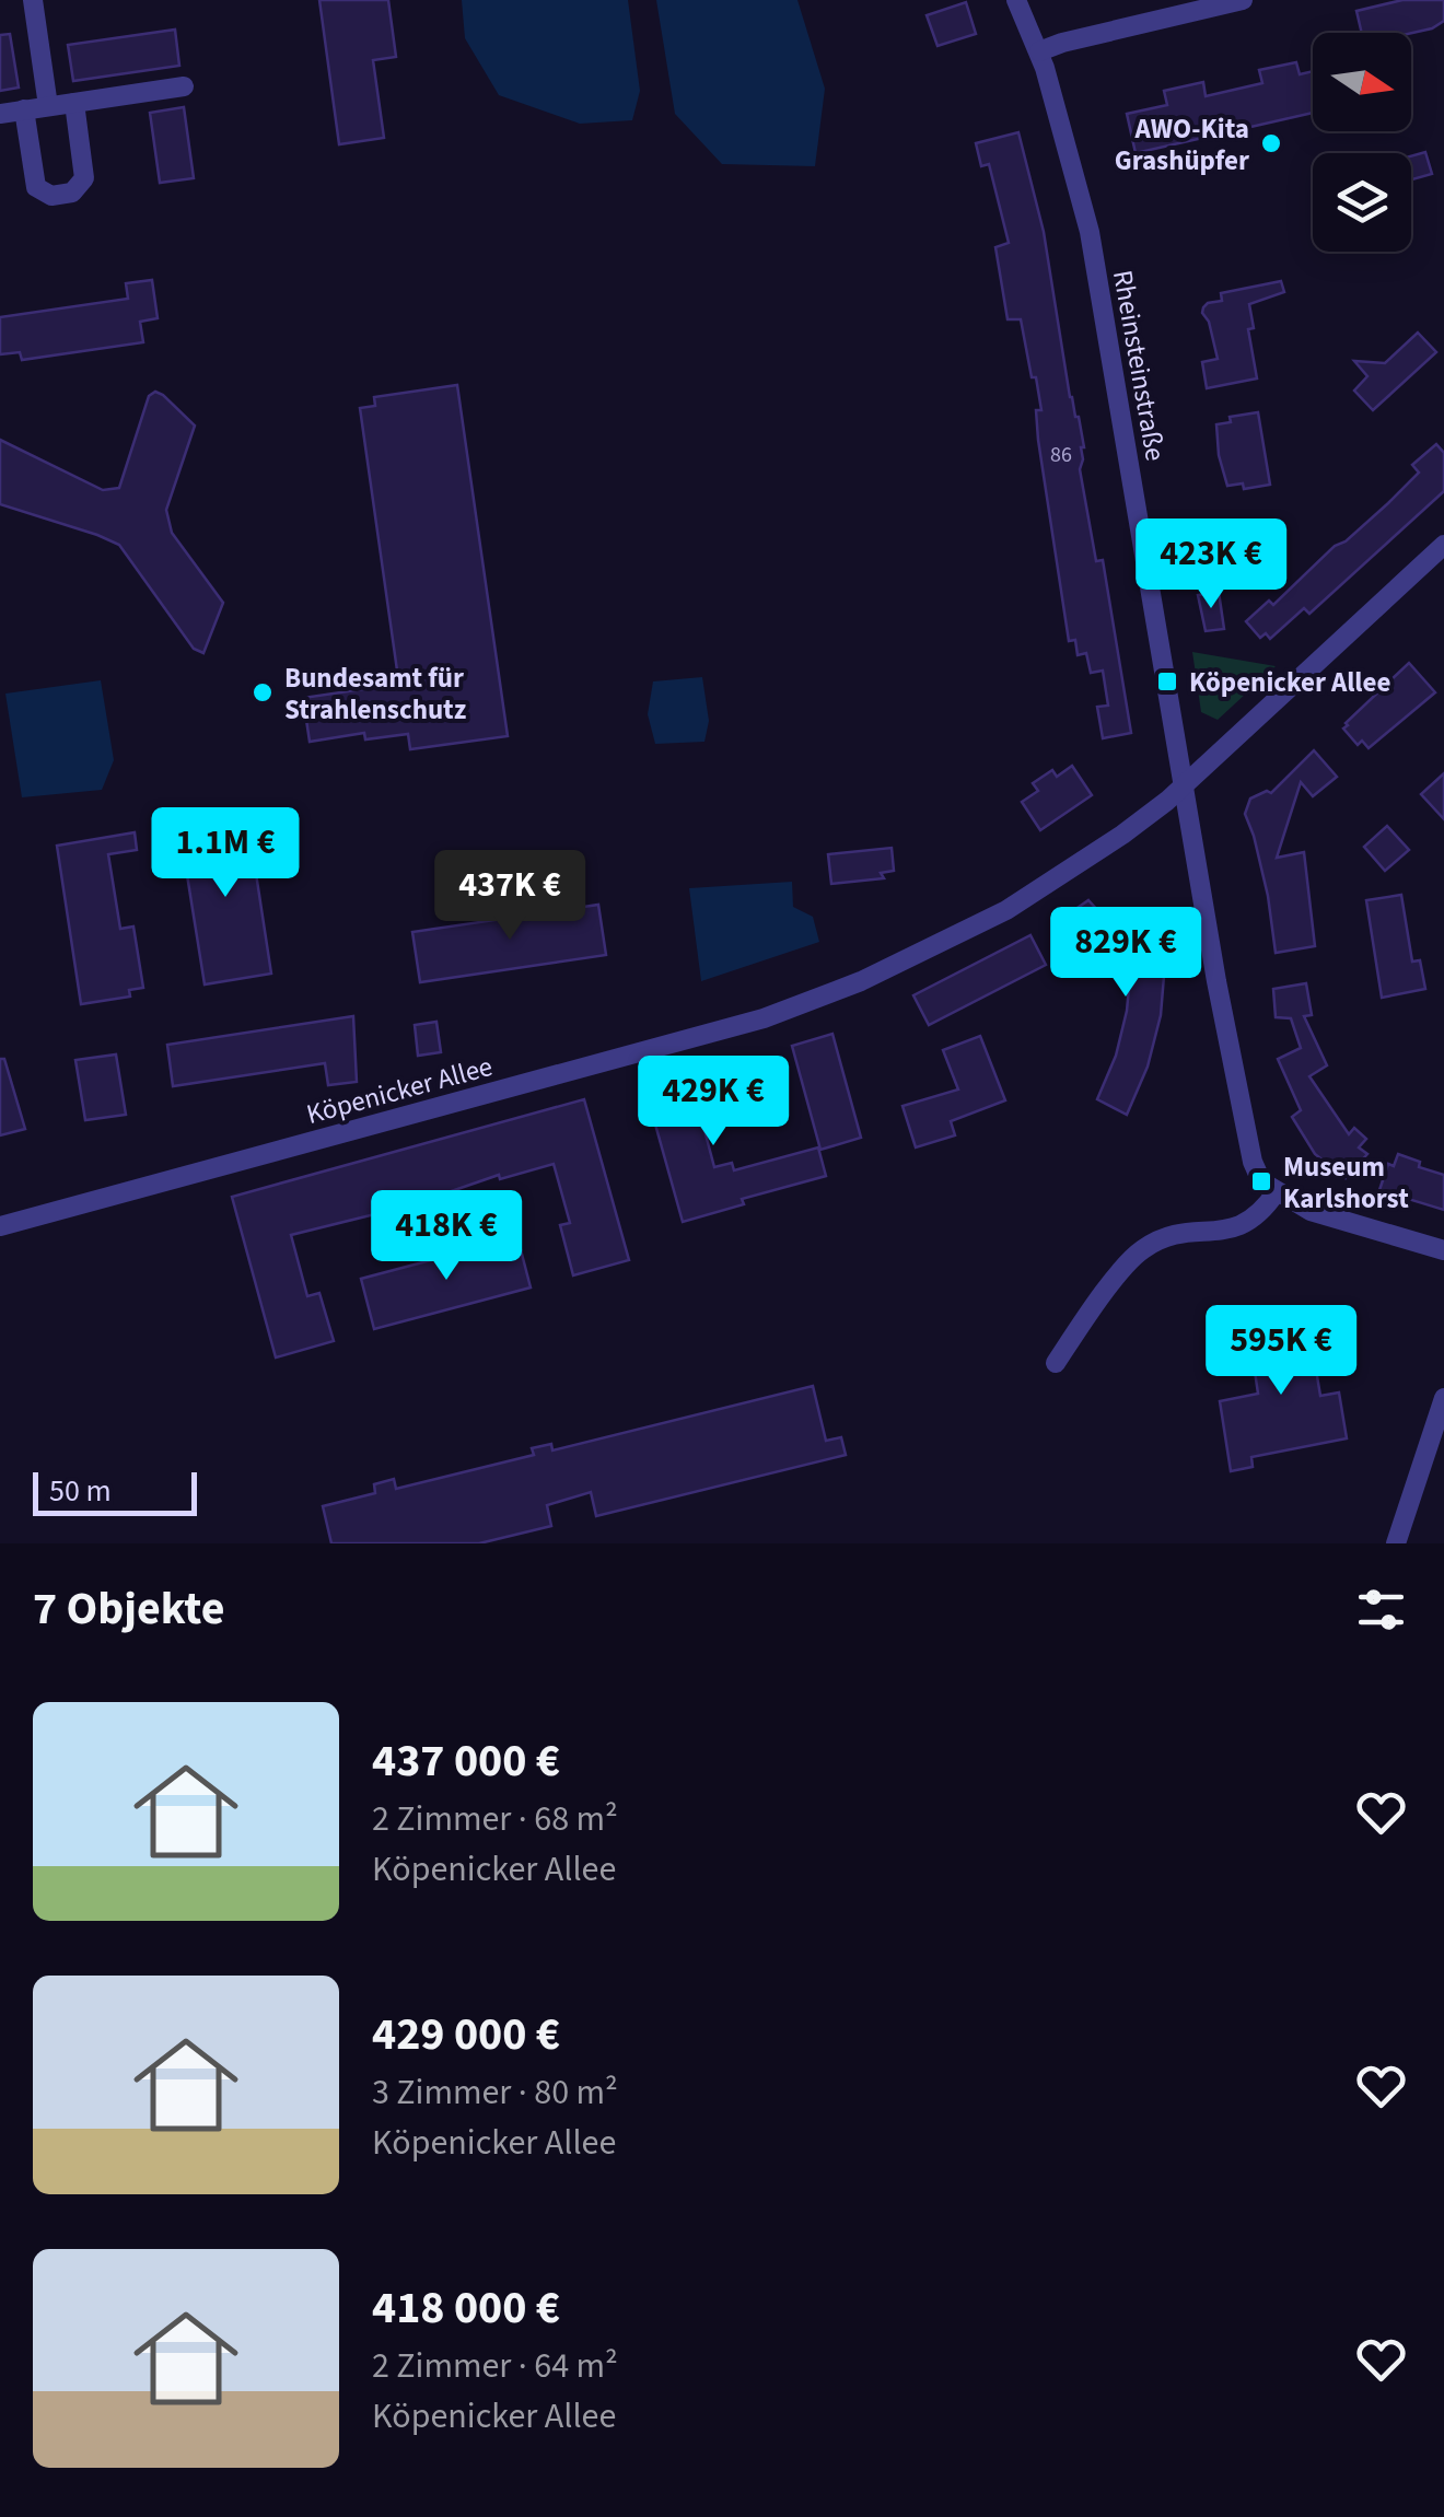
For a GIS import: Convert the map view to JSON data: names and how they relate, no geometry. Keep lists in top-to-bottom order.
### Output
{
  "streets": {
    "street": ["Rheinsteinstraße", "Köpenicker Allee"]
  },
  "crossings": [
    ["Rheinsteinstraße", "Köpenicker Allee"]
  ],
  "places": {
    "other": ["AWO-Kita Grashüpfer", "Bundesamt für Strahlenschutz"],
    "transit": ["Köpenicker Allee", "Museum Karlshorst"]
  },
  "house_numbers": ["86"],
  "scale_bar": "50 m",
  "north": "right",
  "page": {
    "price": [
      "423K €",
      "1.1M €",
      "437K €",
      "829K €",
      "429K €",
      "418K €",
      "595K €"
    ],
    "scale": "50 m",
    "heading": "7 Objekte",
    "list": [
      {
        "name": "437 000 €",
        "note": "2 Zimmer · 68 m² · Köpenicker Allee"
      },
      {
        "name": "429 000 €",
        "note": "3 Zimmer · 80 m² · Köpenicker Allee"
      },
      {
        "name": "418 000 €",
        "note": "2 Zimmer · 64 m² · Köpenicker Allee"
      }
    ]
  }
}
